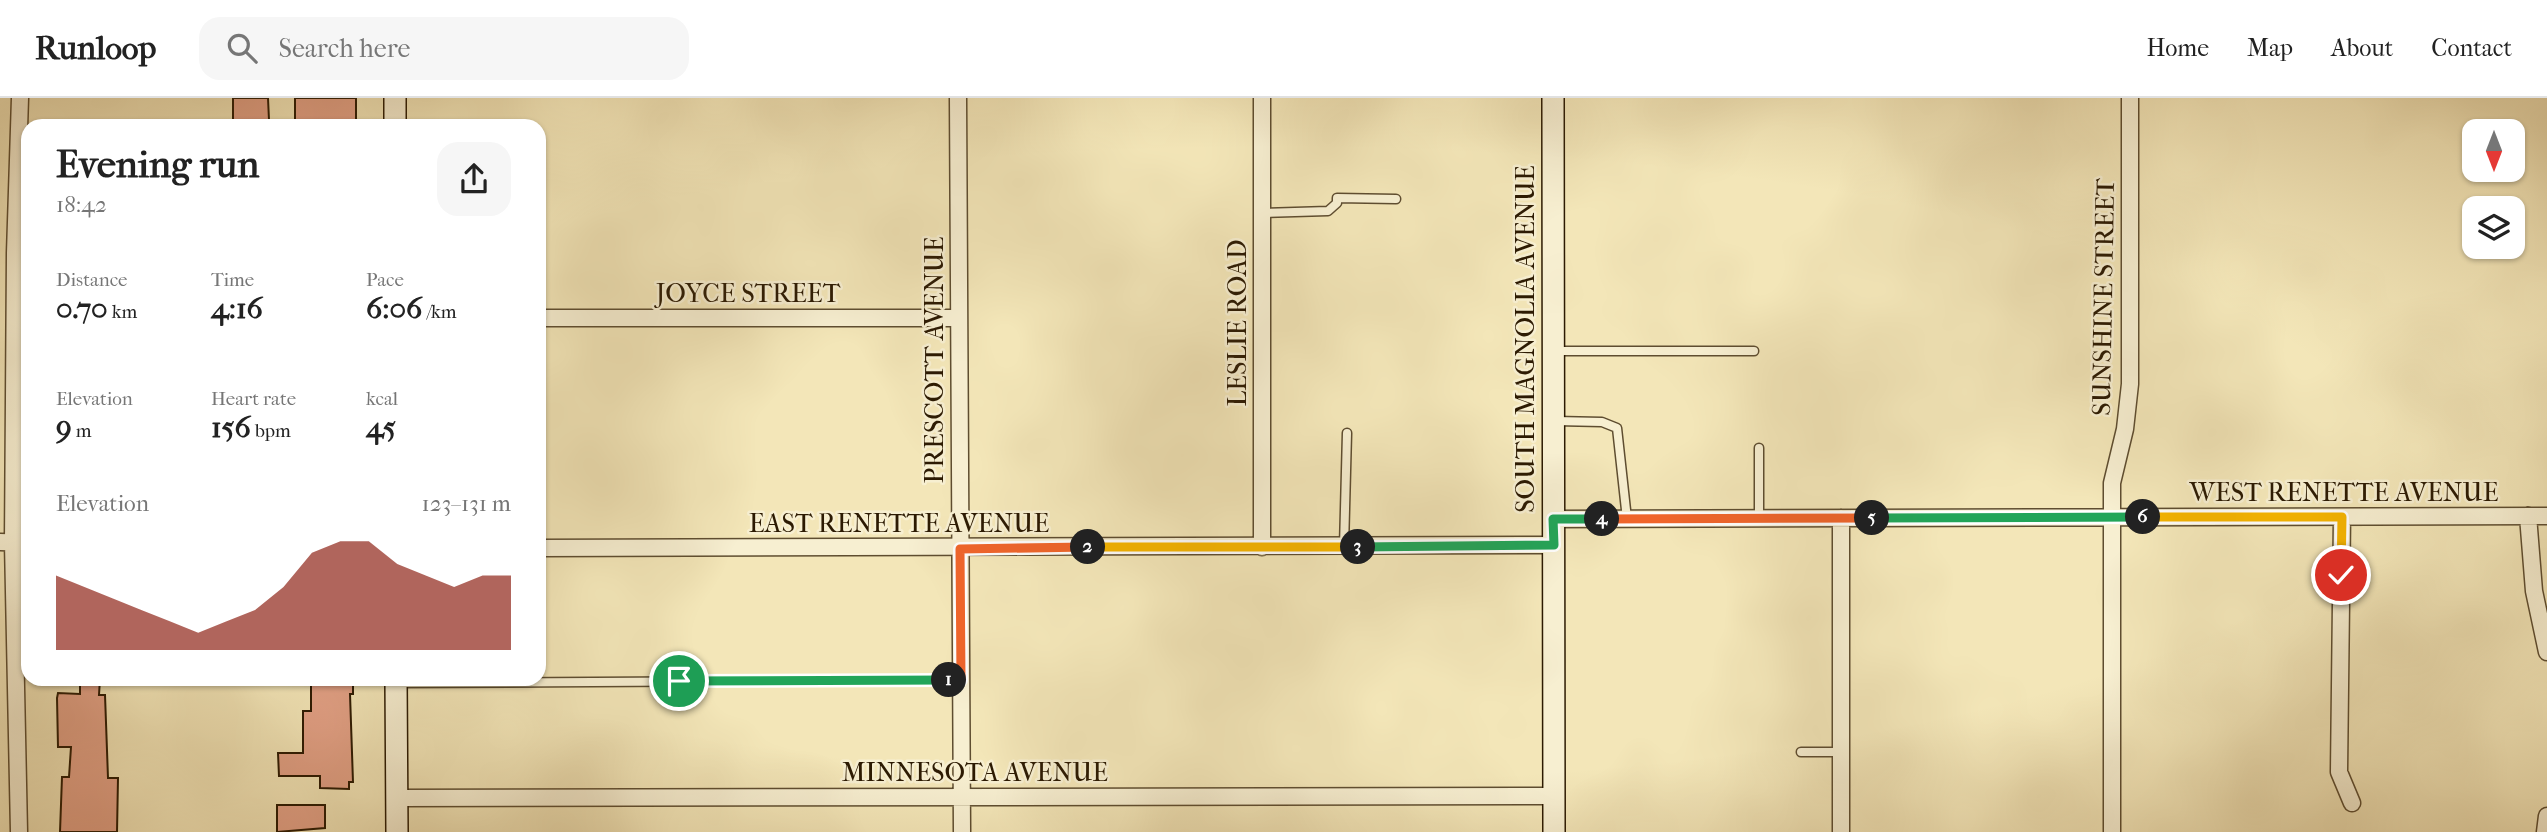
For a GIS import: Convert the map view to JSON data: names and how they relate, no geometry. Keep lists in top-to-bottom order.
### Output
{
  "streets": {
    "main road": ["SOUTH MAGNOLIA AVENUE"],
    "street": [
      "JOYCE STREET",
      "SUNSHINE STREET",
      "LESLIE ROAD",
      "PRESCOTT AVENUE",
      "WEST RENETTE AVENUE",
      "EAST RENETTE AVENUE",
      "MINNESOTA AVENUE"
    ]
  },
  "crossings": [
    ["JOYCE STREET", "PRESCOTT AVENUE"],
    ["SUNSHINE STREET", "WEST RENETTE AVENUE"],
    ["LESLIE ROAD", "EAST RENETTE AVENUE"],
    ["SOUTH MAGNOLIA AVENUE", "WEST RENETTE AVENUE"],
    ["SOUTH MAGNOLIA AVENUE", "EAST RENETTE AVENUE"],
    ["SOUTH MAGNOLIA AVENUE", "MINNESOTA AVENUE"],
    ["PRESCOTT AVENUE", "EAST RENETTE AVENUE"],
    ["PRESCOTT AVENUE", "MINNESOTA AVENUE"]
  ],
  "north": "bottom",
  "page": {
    "header": "Runloop",
    "search": "Search here",
    "nav": [
      "Home",
      "Map",
      "About",
      "Contact"
    ],
    "heading": ["Evening run", "18:42"],
    "stats": [
      ["Distance", "0.70 km"],
      ["Time", "4:16"],
      ["Pace", "6:06 /km"],
      ["Elevation", "9 m"],
      ["Heart rate", "156 bpm"],
      ["kcal", "45"]
    ],
    "chart": ["Elevation", "123–131 m"],
    "pins": [
      "6",
      "5",
      "4",
      "2",
      "3",
      "1"
    ]
  }
}
